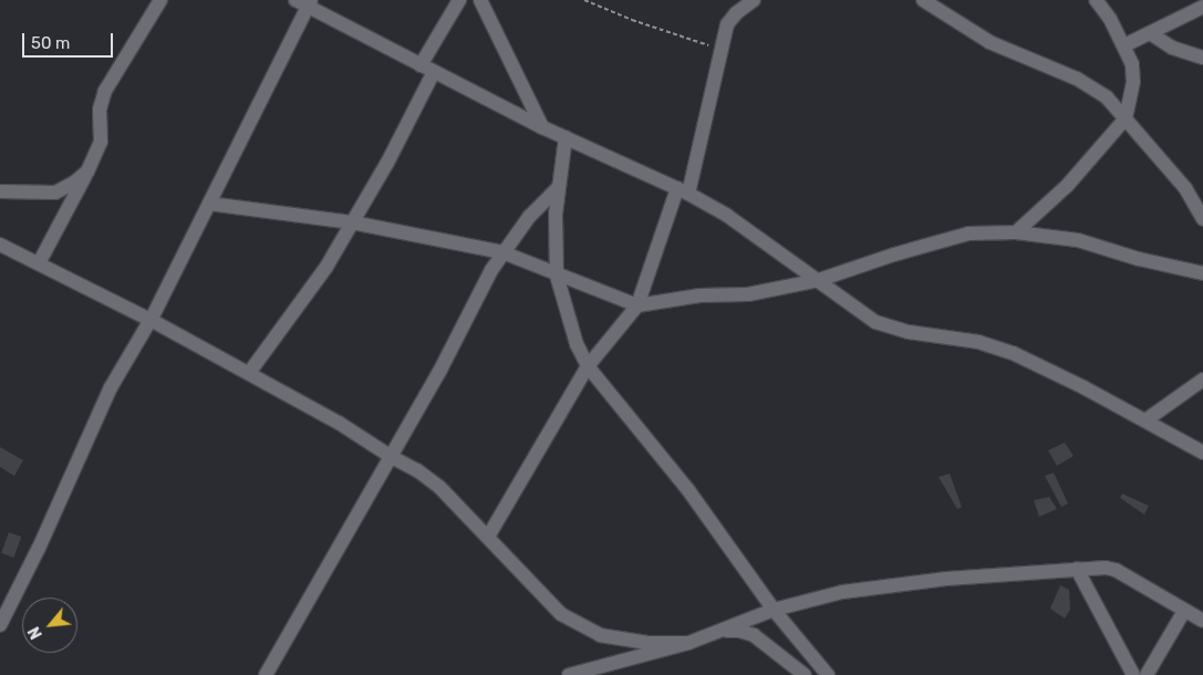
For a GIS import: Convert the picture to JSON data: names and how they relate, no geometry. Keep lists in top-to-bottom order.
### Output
{
  "scale_bar": "50 m",
  "north": "bottom left"
}
